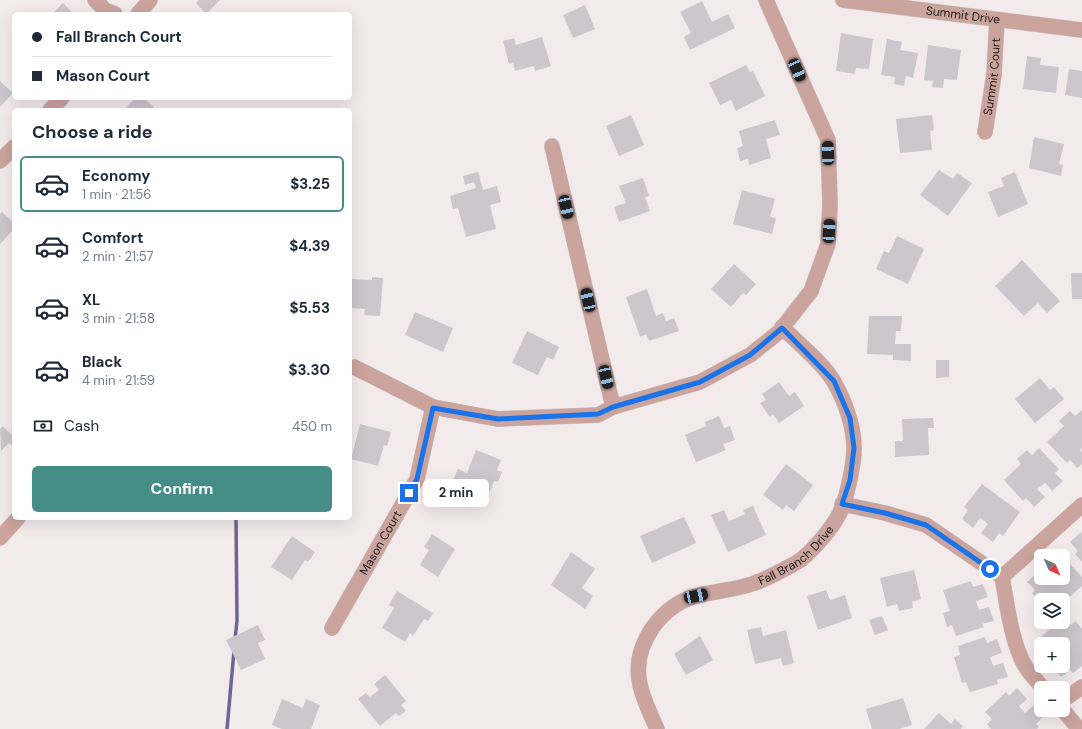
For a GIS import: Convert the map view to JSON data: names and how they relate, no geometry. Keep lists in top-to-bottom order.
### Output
{
  "streets": {
    "street": [
      "Summit Drive",
      "Summit Court",
      "Mason Court",
      "Fall Branch Drive"
    ]
  },
  "crossings": [
    ["Summit Drive", "Summit Court"]
  ],
  "north": "bottom right",
  "page": {
    "banner": ["Fall Branch Court", "Mason Court"],
    "heading": "Choose a ride",
    "list": [
      {
        "name": "Economy",
        "note": "1 min · 21:56",
        "value": "$3.25"
      },
      {
        "name": "Comfort",
        "note": "2 min · 21:57",
        "value": "$4.39"
      },
      {
        "name": "XL",
        "note": "3 min · 21:58",
        "value": "$5.53"
      },
      {
        "name": "Black",
        "note": "4 min · 21:59",
        "value": "$3.30"
      }
    ],
    "pay": ["Cash", "450 m"],
    "buttons": "Confirm",
    "bubble": "2 min",
    "map_buttons": ["+", "−"]
  }
}
